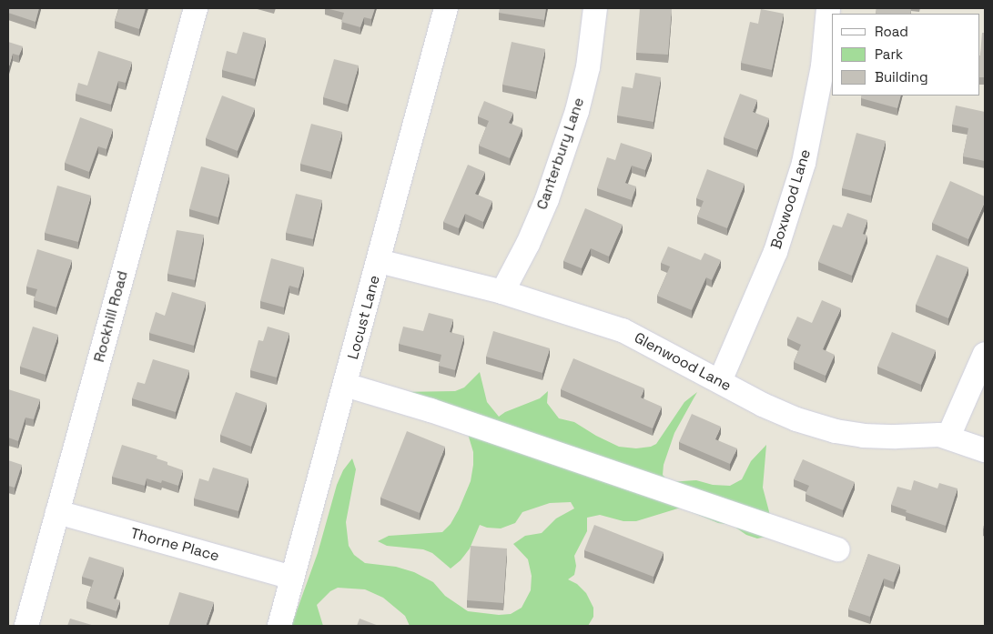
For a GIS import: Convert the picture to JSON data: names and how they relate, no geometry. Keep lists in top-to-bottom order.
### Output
{
  "streets": {
    "street": [
      "Canterbury Lane",
      "Boxwood Lane",
      "Rockhill Road",
      "Locust Lane",
      "Glenwood Lane",
      "Thorne Place"
    ]
  },
  "crossings": [
    ["Canterbury Lane", "Glenwood Lane"],
    ["Boxwood Lane", "Glenwood Lane"],
    ["Rockhill Road", "Thorne Place"],
    ["Locust Lane", "Glenwood Lane"],
    ["Locust Lane", "Thorne Place"]
  ],
  "legend": ["Road", "Park", "Building"]
}
